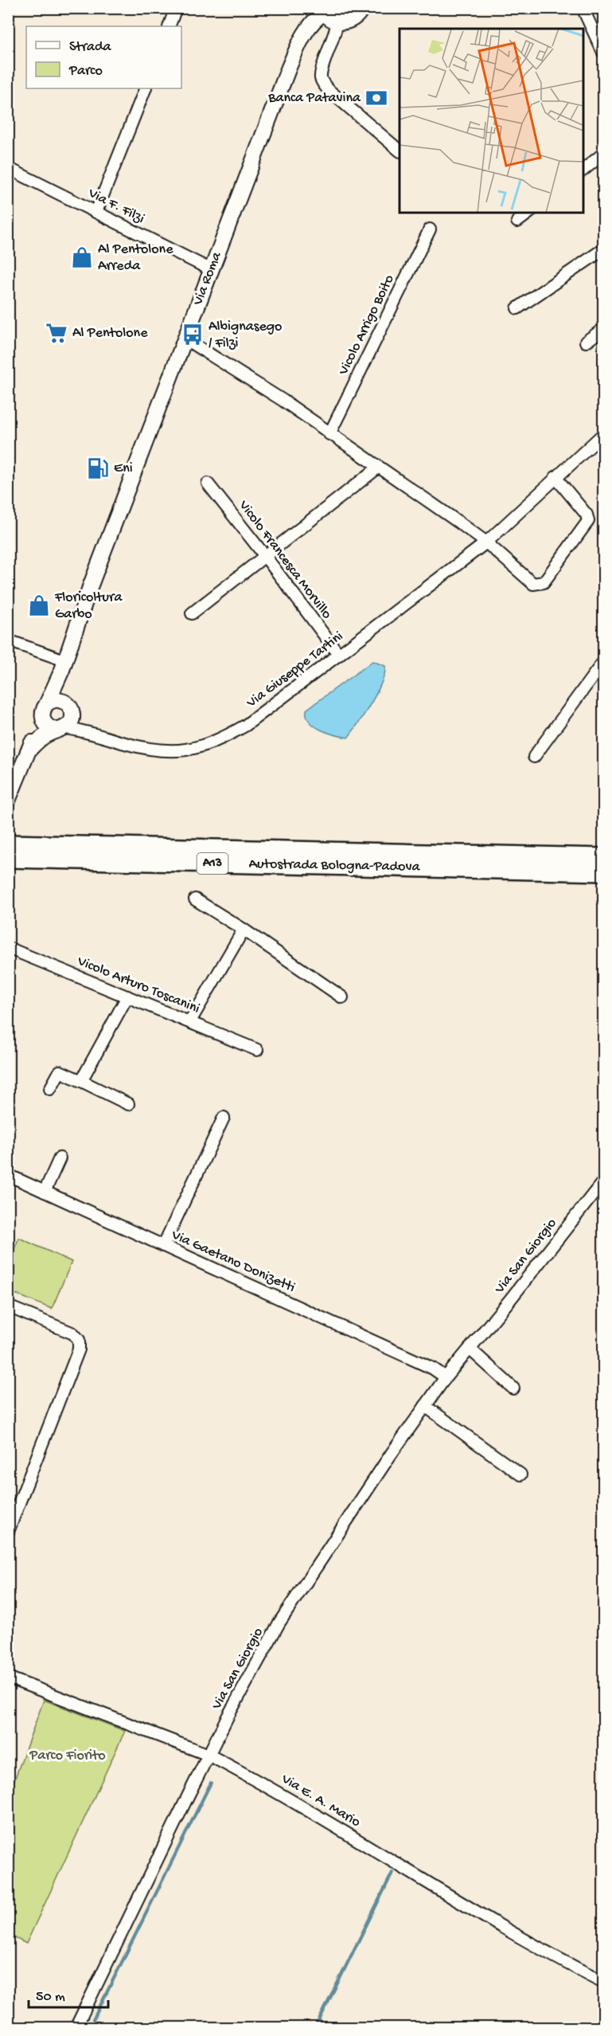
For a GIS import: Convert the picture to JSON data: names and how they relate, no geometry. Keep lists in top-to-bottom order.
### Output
{
  "streets": {
    "highway": ["A13", "Autostrada Bologna-Padova"],
    "main road": ["Via Roma"],
    "street": [
      "Via F. Filzi",
      "Vicolo Arrigo Boito",
      "Vicolo Francesca Morvillo",
      "Via Giuseppe Tartini",
      "Vicolo Arturo Toscanini",
      "Via San Giorgio",
      "Via Gaetano Donizetti",
      "Via E. A. Mario"
    ]
  },
  "crossings": [
    ["Via F. Filzi", "Via Roma"],
    ["Via Roma", "Via Giuseppe Tartini"],
    ["Vicolo Francesca Morvillo", "Via Giuseppe Tartini"],
    ["Via San Giorgio", "Via Gaetano Donizetti"],
    ["Via San Giorgio", "Via E. A. Mario"]
  ],
  "parks": ["Parco Fiorito"],
  "places": {
    "bank": ["Banca Patavina"],
    "shop": ["Al Pentolone Arreda", "Floricoltura Garbo"],
    "supermarket": ["Al Pentolone"],
    "bus stop": ["Albignasego / Filzi"],
    "fuel station": ["Eni"]
  },
  "legend": ["Strada", "Parco"],
  "scale_bar": "50 m"
}
